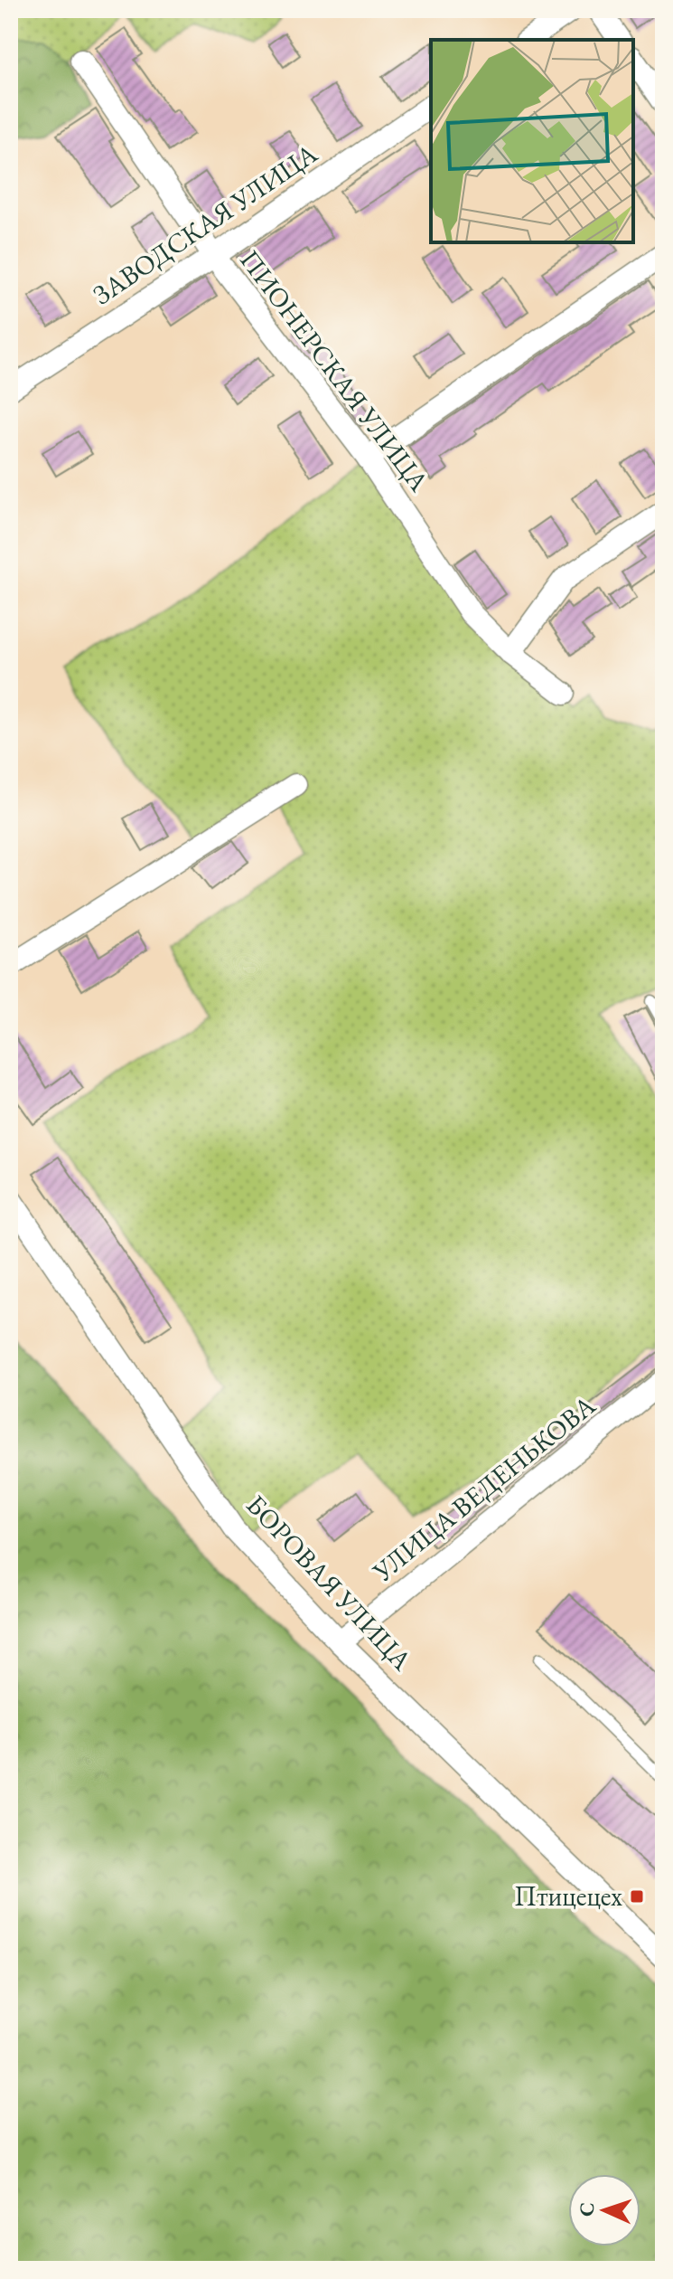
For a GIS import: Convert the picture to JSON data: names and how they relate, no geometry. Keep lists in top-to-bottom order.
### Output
{
  "streets": {
    "street": [
      "ЗАВОДСКАЯ УЛИЦА",
      "ПИОНЕРСКАЯ УЛИЦА",
      "УЛИЦА ВЕДЕНЬКОВА",
      "БОРОВАЯ УЛИЦА"
    ]
  },
  "crossings": [
    ["ЗАВОДСКАЯ УЛИЦА", "ПИОНЕРСКАЯ УЛИЦА"],
    ["УЛИЦА ВЕДЕНЬКОВА", "БОРОВАЯ УЛИЦА"]
  ],
  "places": {
    "transit": ["Птицецех"]
  },
  "north": "left"
}
